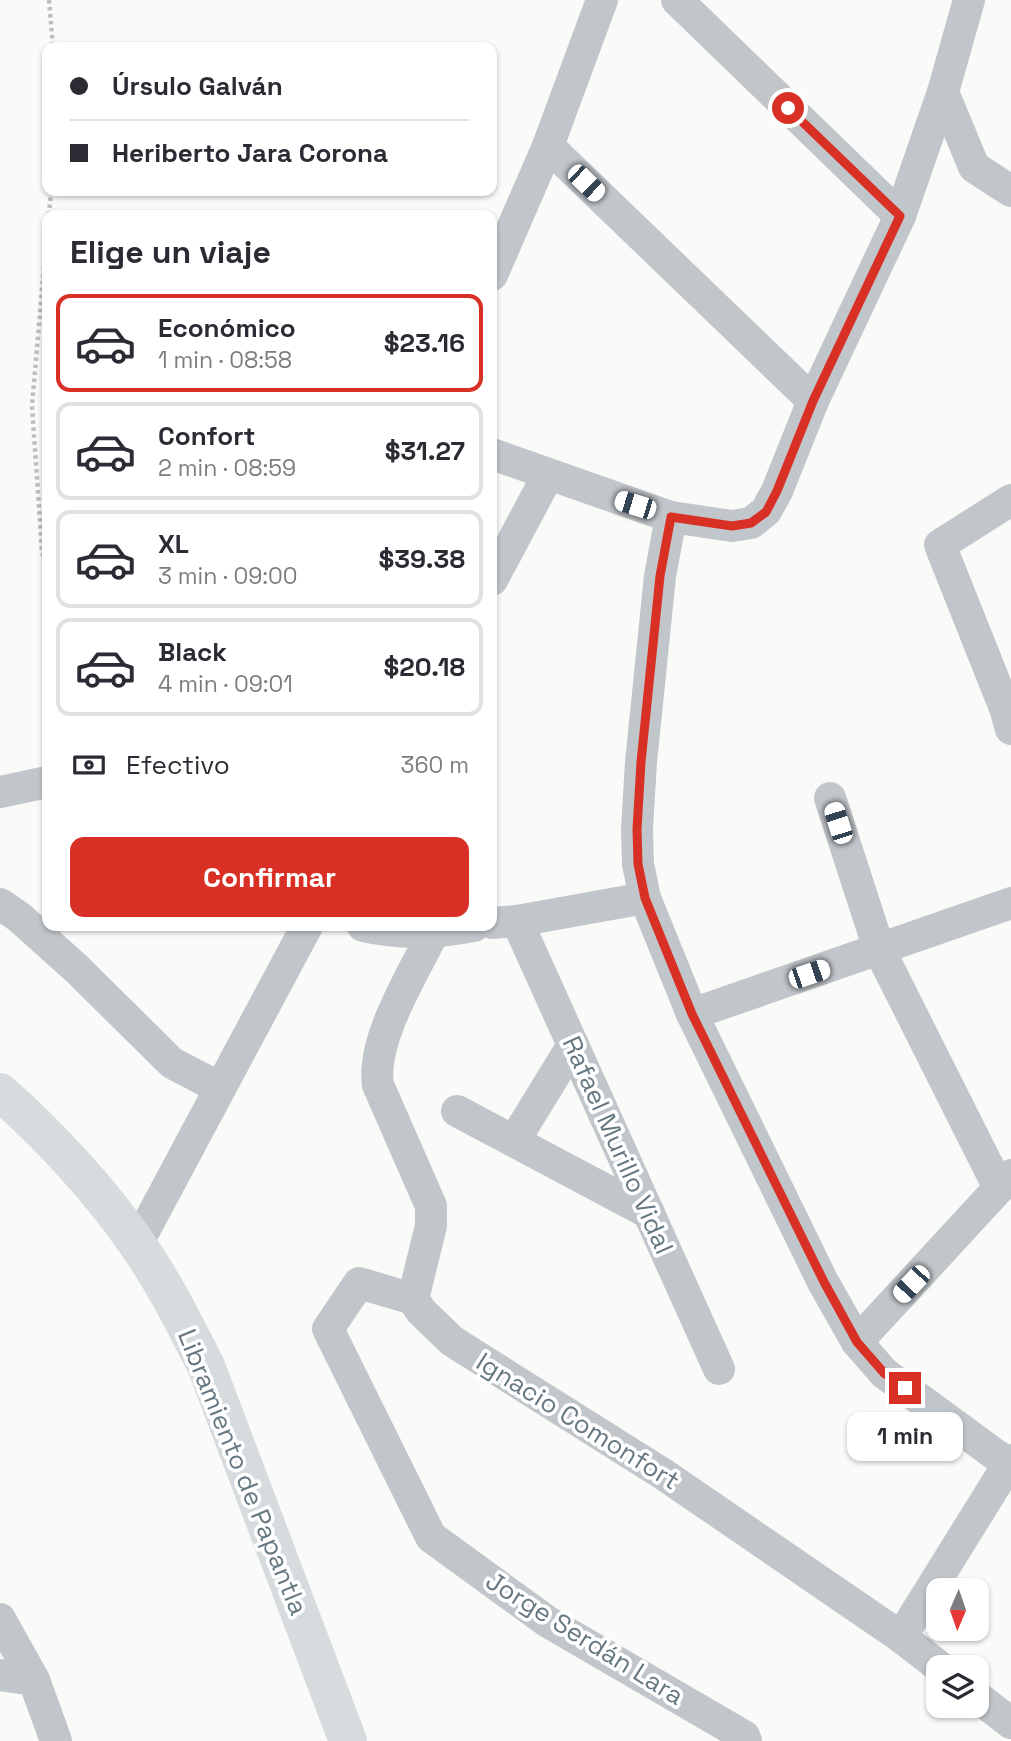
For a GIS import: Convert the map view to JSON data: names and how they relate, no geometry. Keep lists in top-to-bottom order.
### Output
{
  "streets": {
    "main road": ["Libramiento de Papantla"],
    "street": ["Rafael Murillo Vidal", "Ignacio Comonfort", "Jorge Serdán Lara"]
  },
  "crossings": [
    ["Ignacio Comonfort", "Jorge Serdán Lara"]
  ],
  "north": "bottom",
  "page": {
    "banner": ["Úrsulo Galván", "Heriberto Jara Corona"],
    "heading": "Elige un viaje",
    "list": [
      {
        "name": "Económico",
        "note": "1 min · 08:58",
        "value": "$23.16"
      },
      {
        "name": "Confort",
        "note": "2 min · 08:59",
        "value": "$31.27"
      },
      {
        "name": "XL",
        "note": "3 min · 09:00",
        "value": "$39.38"
      },
      {
        "name": "Black",
        "note": "4 min · 09:01",
        "value": "$20.18"
      }
    ],
    "pay": ["Efectivo", "360 m"],
    "buttons": "Confirmar",
    "bubble": "1 min"
  }
}
